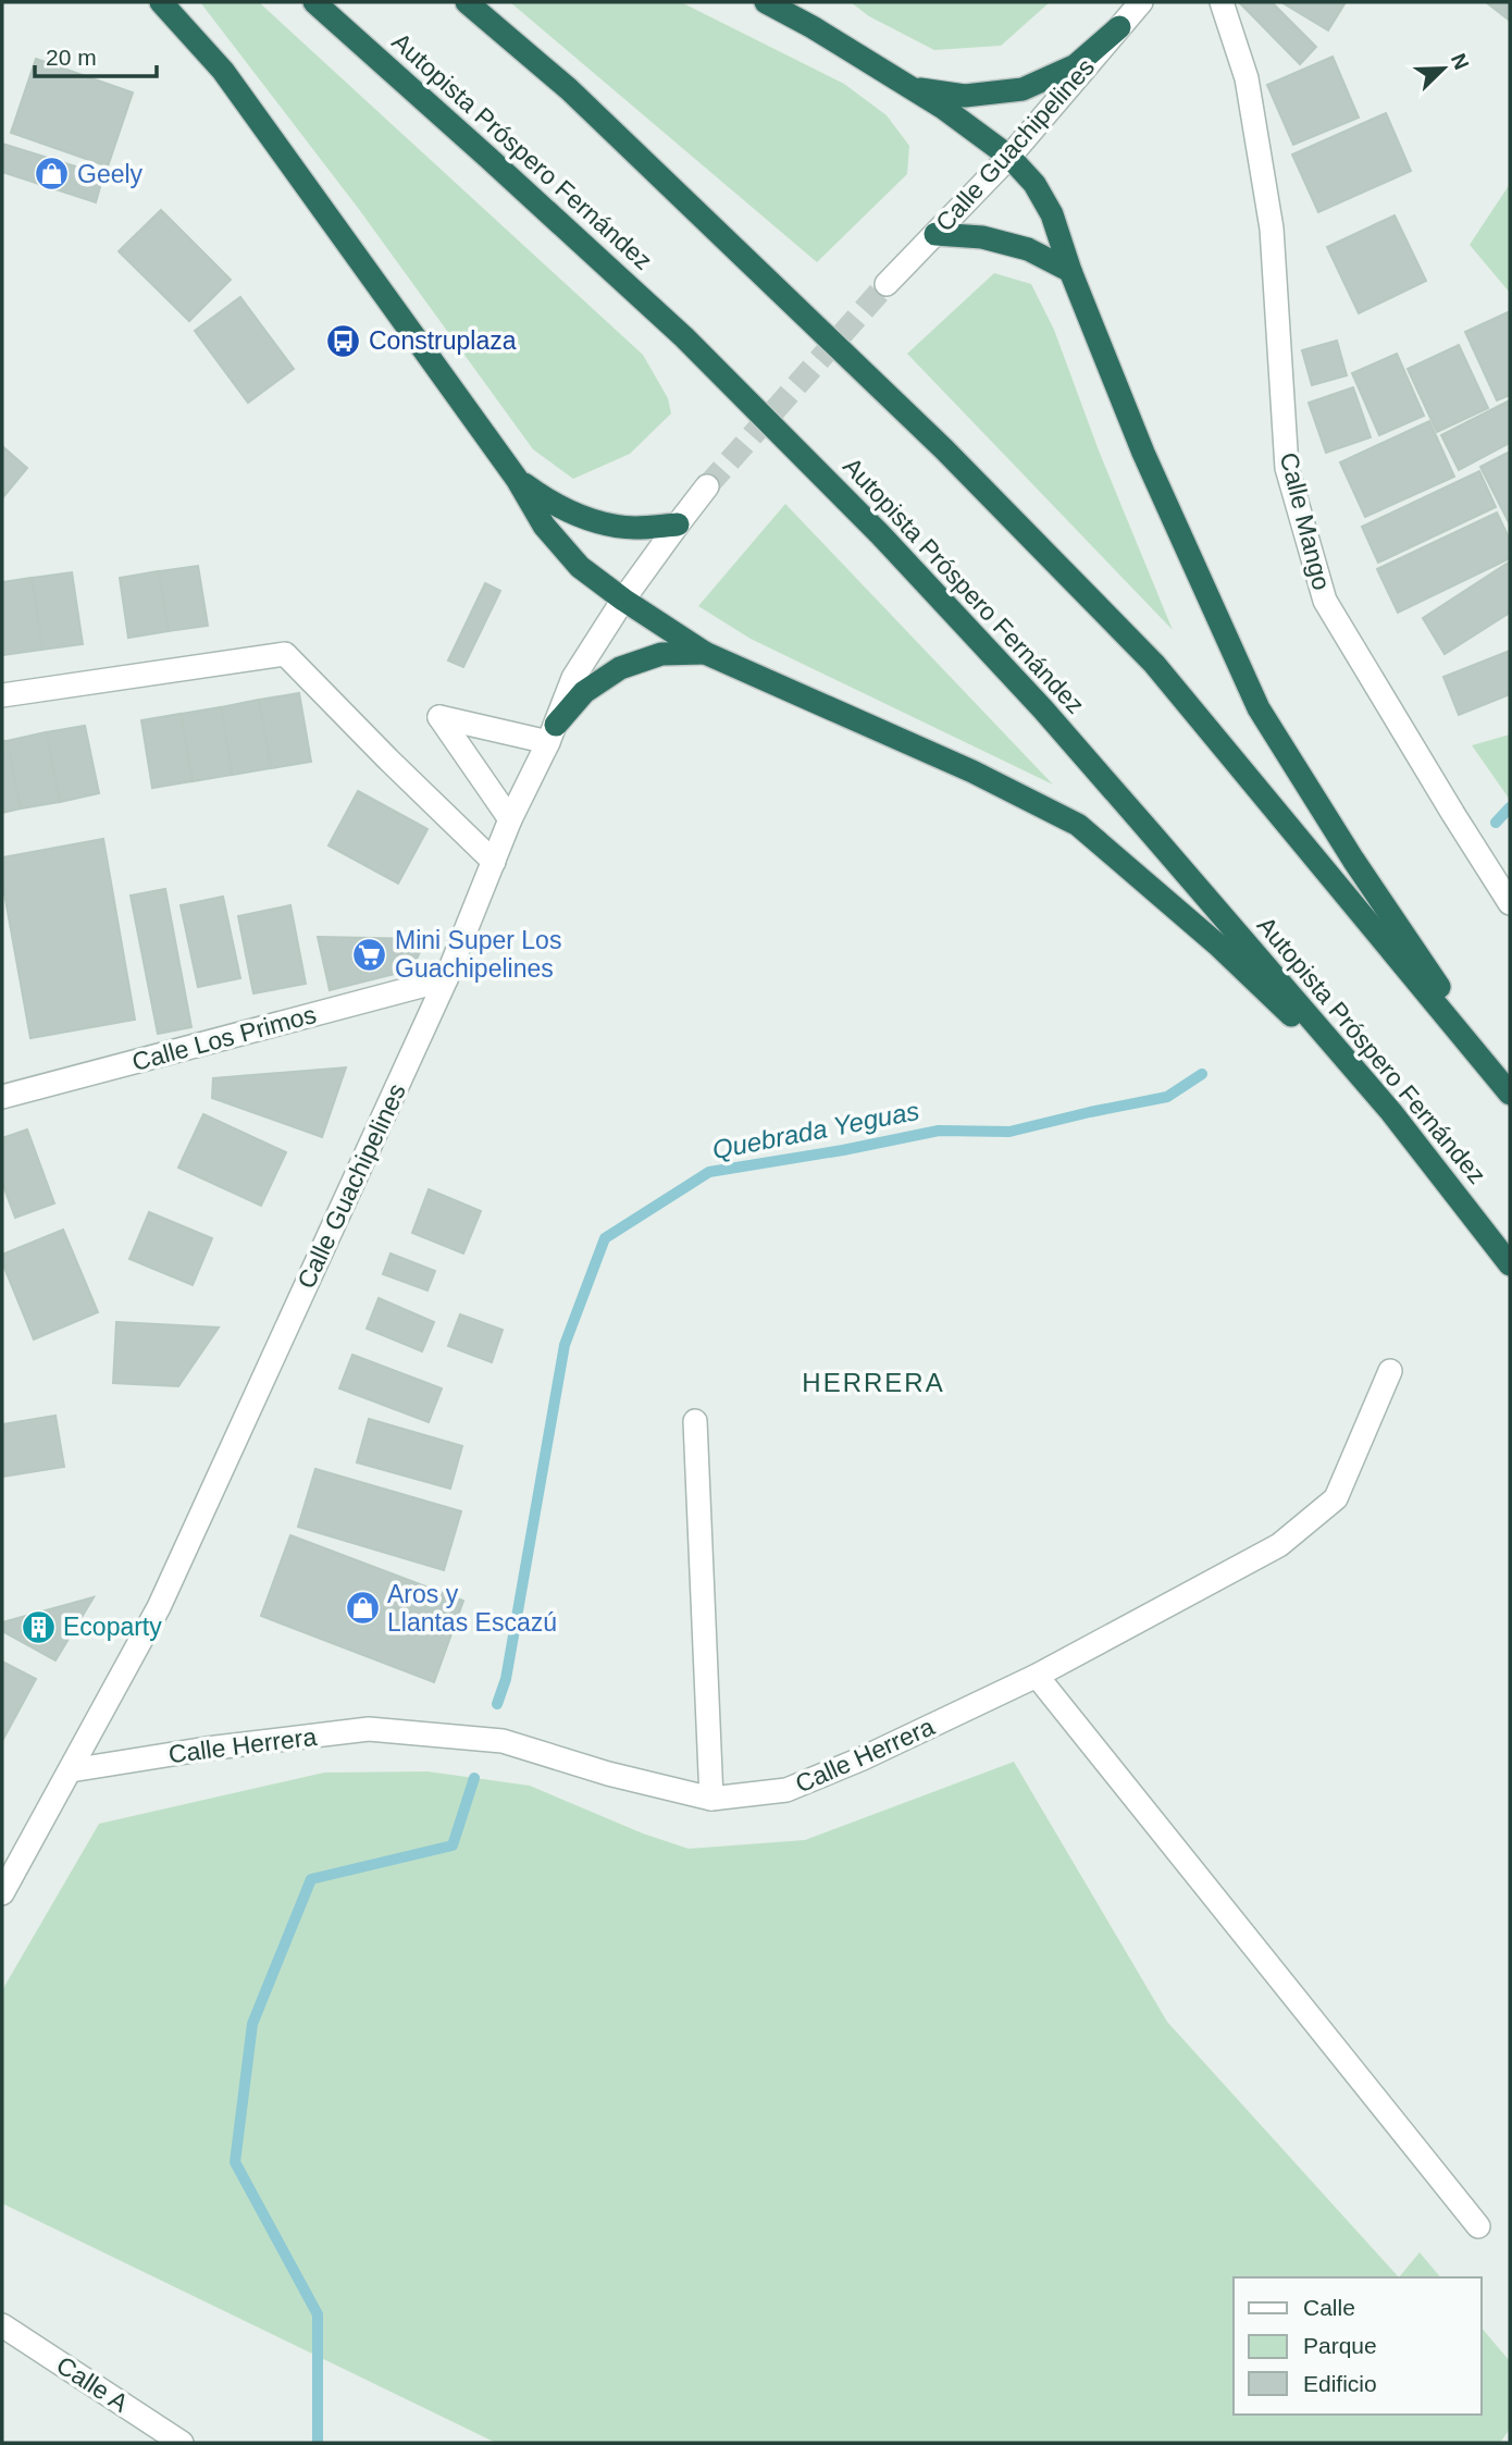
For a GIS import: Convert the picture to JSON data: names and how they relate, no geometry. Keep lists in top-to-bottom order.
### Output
{
  "streets": {
    "highway": ["Autopista Próspero Fernández"],
    "street": [
      "Calle Guachipelines",
      "Calle Mango",
      "Calle Los Primos",
      "Calle Herrera",
      "Calle A"
    ]
  },
  "crossings": [
    ["Calle Guachipelines", "Calle Los Primos"],
    ["Calle Guachipelines", "Calle Herrera"]
  ],
  "districts": ["HERRERA"],
  "water": ["Quebrada Yeguas"],
  "places": {
    "shop": ["Geely", "Aros y Llantas Escazú"],
    "bus stop": ["Construplaza"],
    "supermarket": ["Mini Super Los Guachipelines"],
    "building": ["Ecoparty"]
  },
  "legend": ["Calle", "Parque", "Edificio"],
  "scale_bar": "20 m",
  "north": "top right"
}
